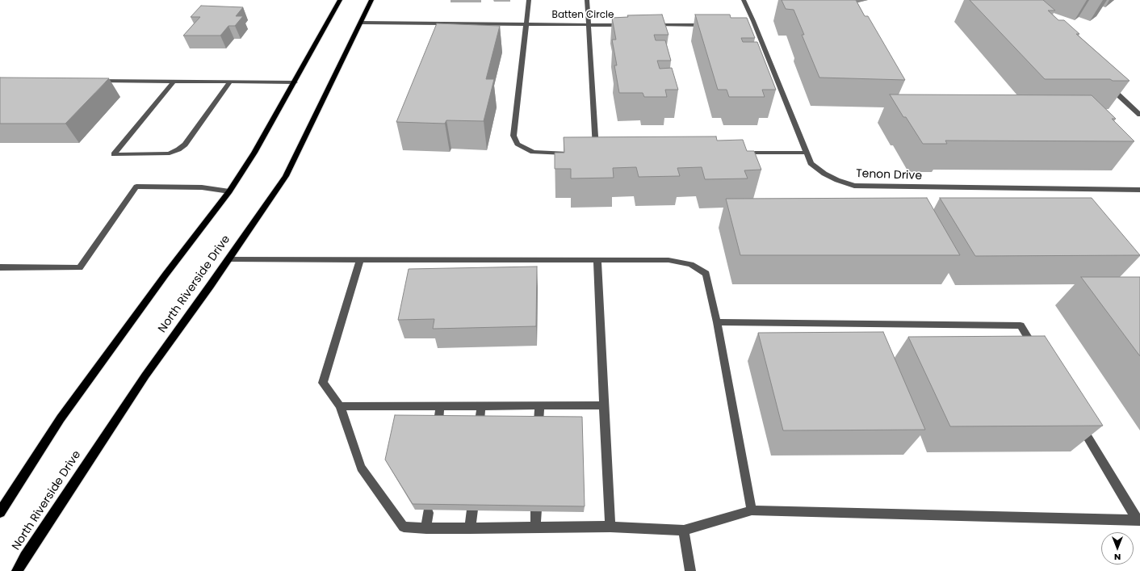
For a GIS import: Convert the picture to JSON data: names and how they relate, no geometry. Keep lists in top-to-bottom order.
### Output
{
  "streets": {
    "main road": ["North Riverside Drive"],
    "lane": ["Batten Circle", "Tenon Drive"]
  },
  "crossings": [
    ["Batten Circle", "North Riverside Drive"]
  ],
  "north": "bottom"
}
